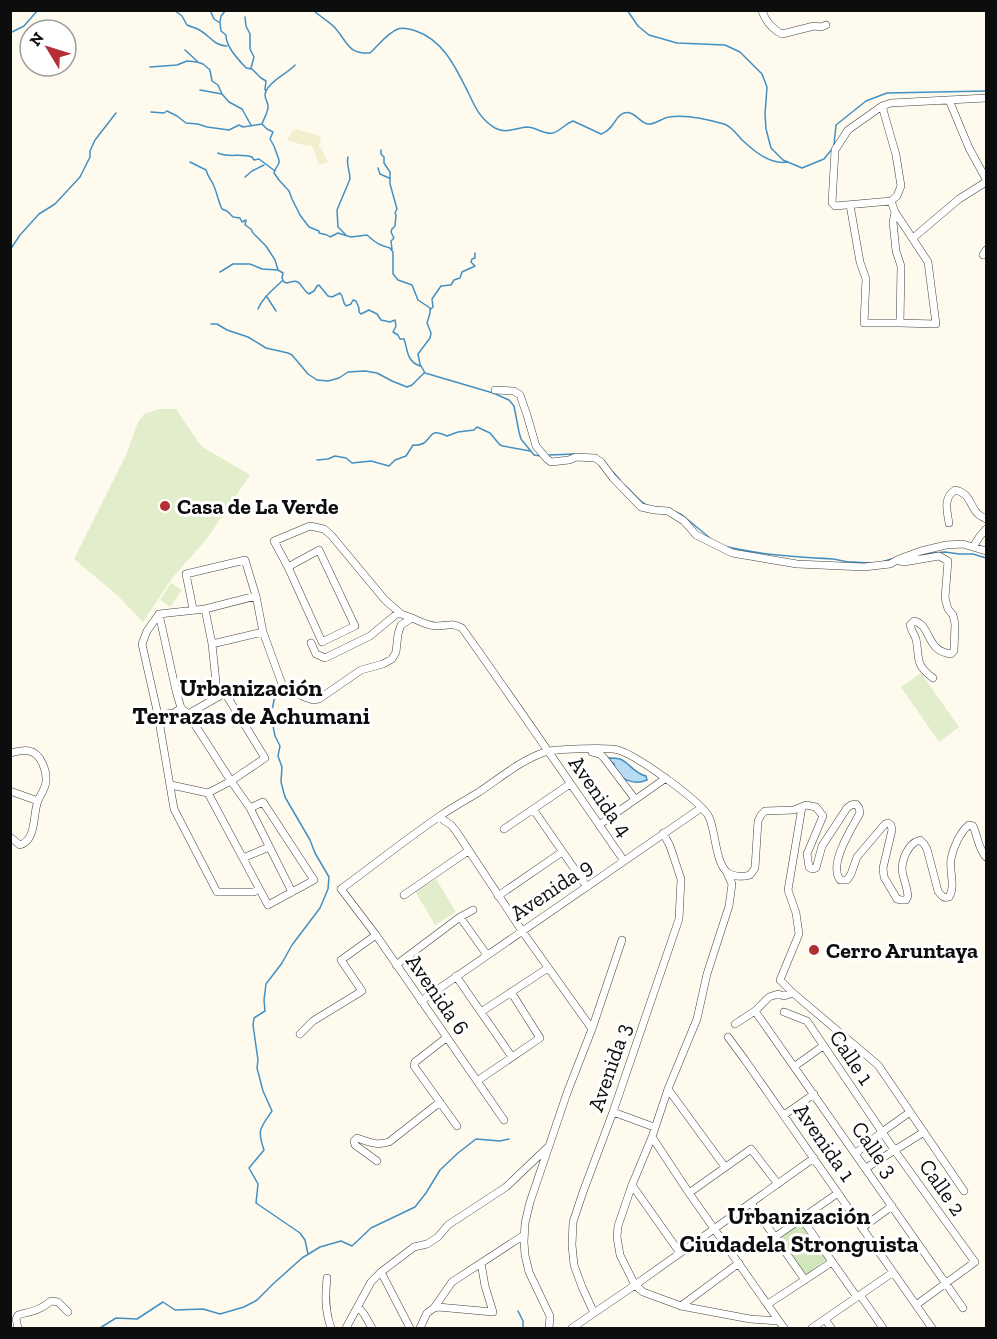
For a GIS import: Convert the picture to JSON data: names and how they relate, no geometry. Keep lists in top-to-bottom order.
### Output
{
  "streets": {
    "street": [
      "Avenida 4",
      "Avenida 9",
      "Avenida 6",
      "Calle 1",
      "Avenida 3",
      "Avenida 1",
      "Calle 3",
      "Calle 2"
    ]
  },
  "crossings": [
    ["Avenida 4", "Avenida 9"],
    ["Avenida 9", "Avenida 6"],
    ["Avenida 9", "Avenida 3"],
    ["Calle 1", "Calle 2"],
    ["Calle 3", "Calle 2"]
  ],
  "districts": ["Urbanización Terrazas de Achumani", "Urbanización Ciudadela Stronguista"],
  "places": ["Casa de La Verde", "Cerro Aruntaya"],
  "north": "top left"
}
